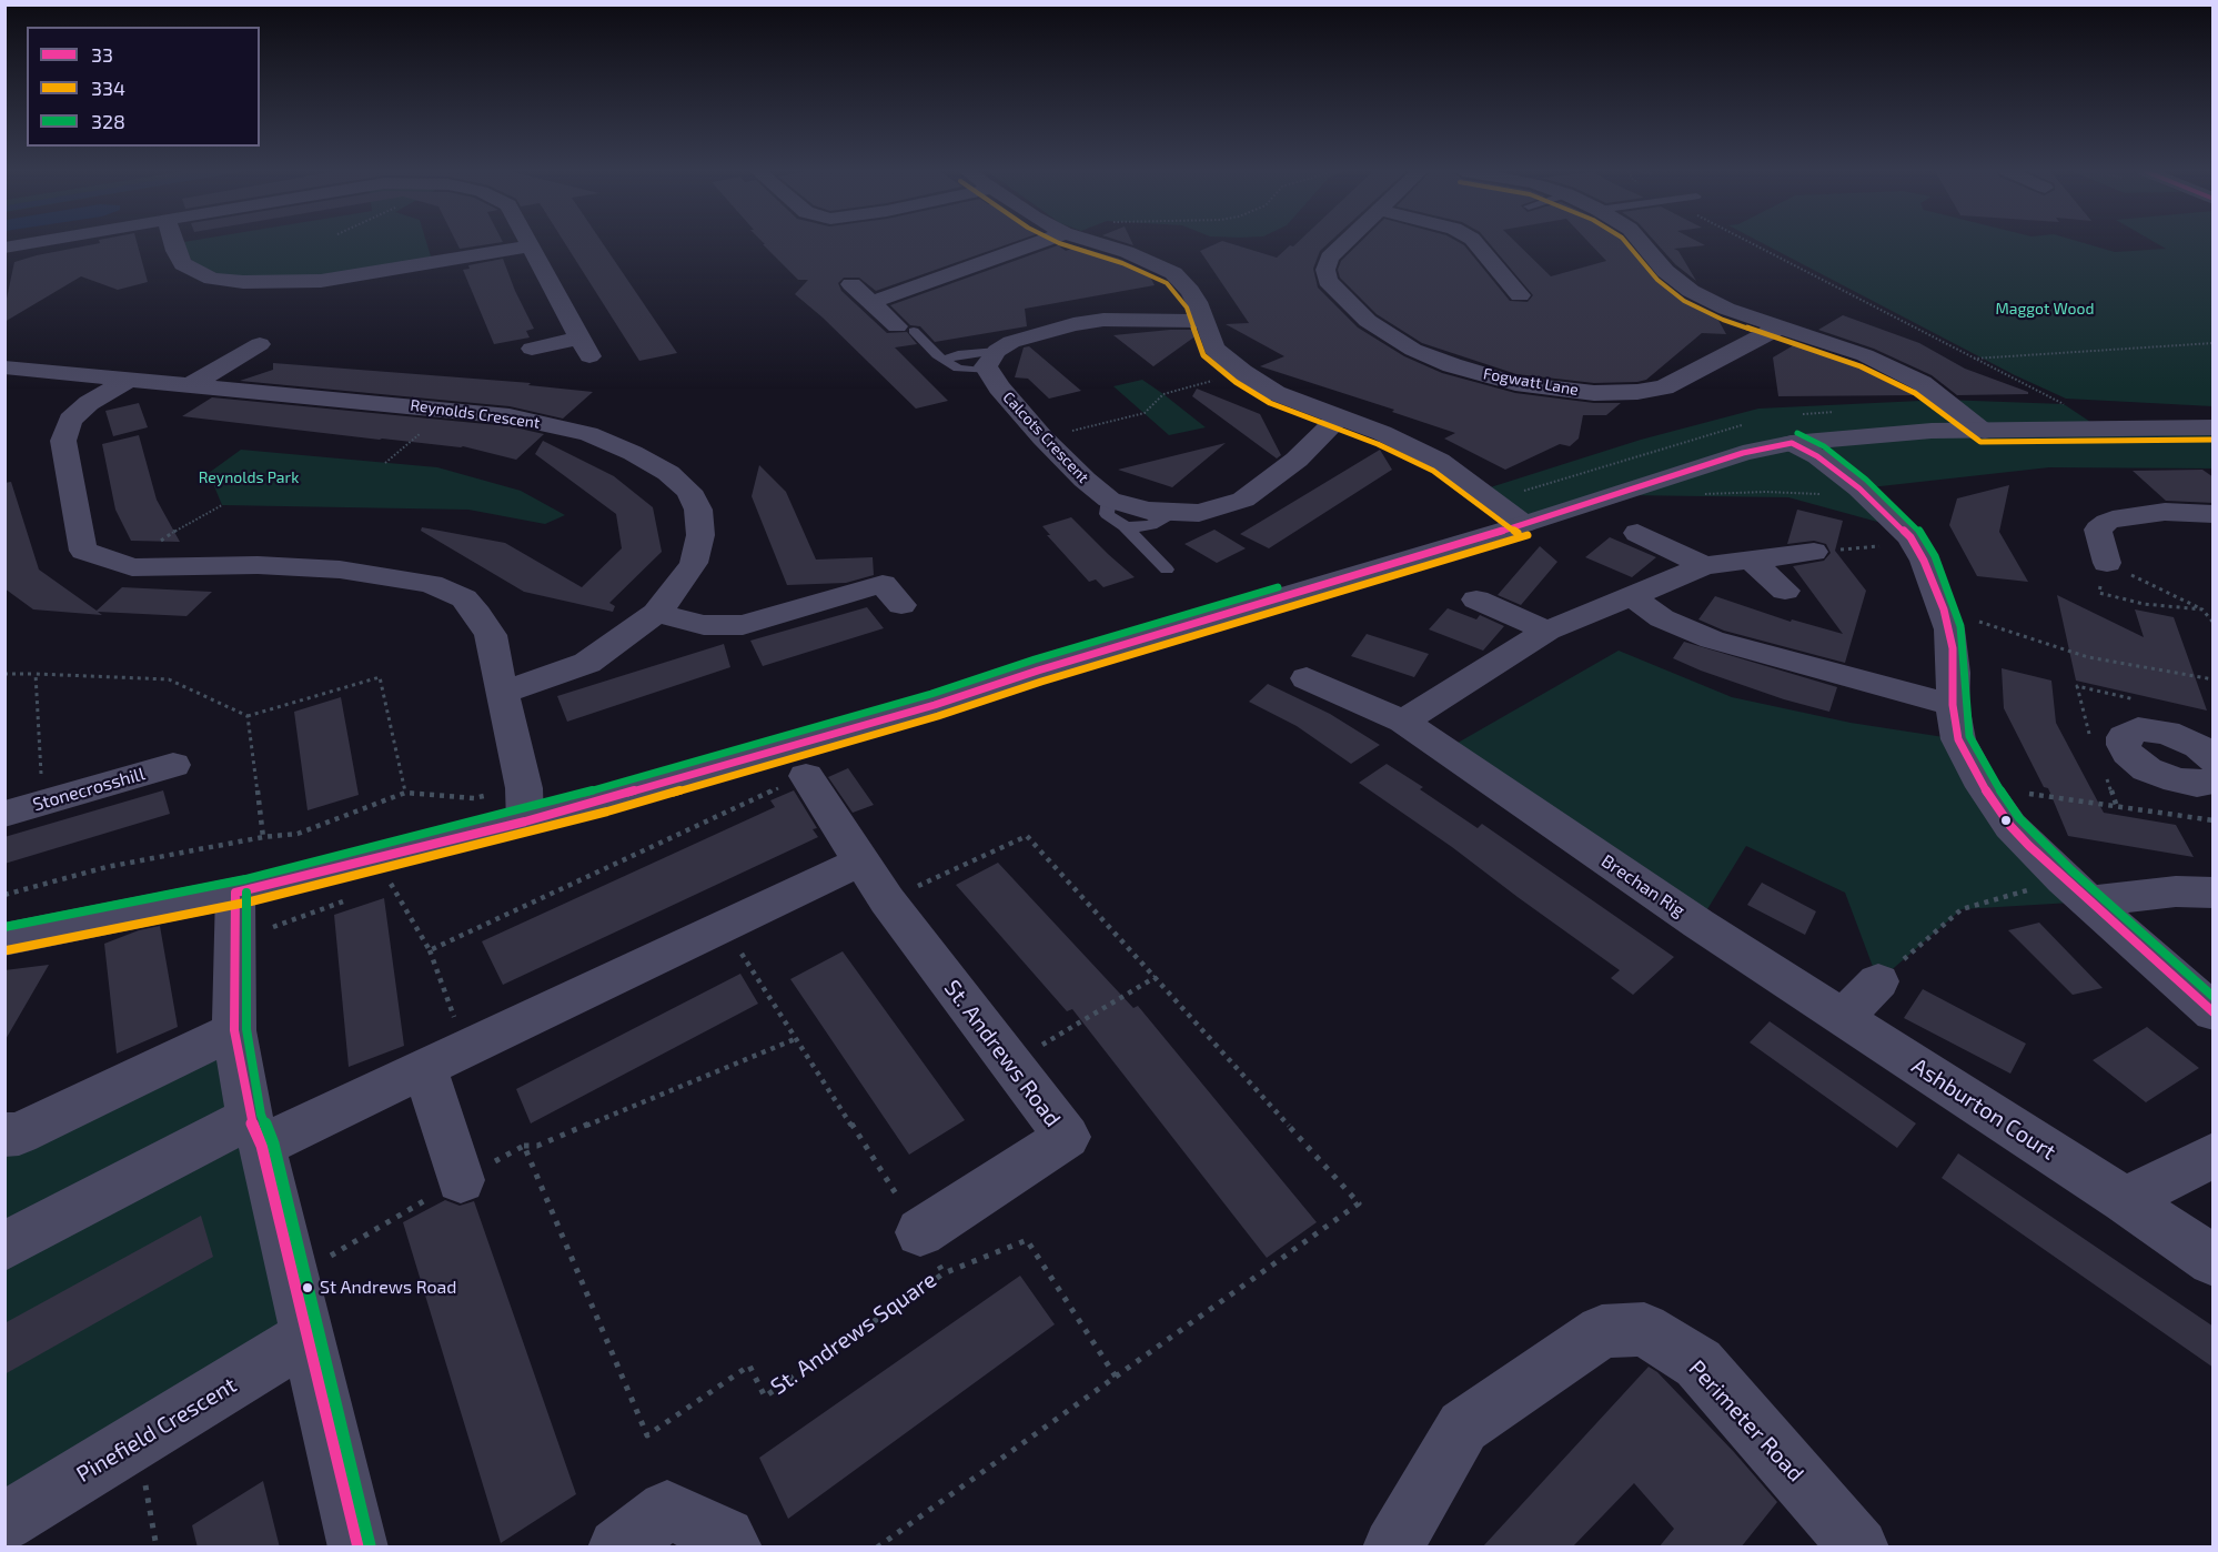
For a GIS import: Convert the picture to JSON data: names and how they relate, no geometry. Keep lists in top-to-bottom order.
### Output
{
  "streets": {
    "street": [
      "Fogwatt Lane",
      "Reynolds Crescent",
      "Calcots Crescent",
      "Stonecrosshill",
      "Brechan Rig",
      "St. Andrews Road",
      "Ashburton Court",
      "Perimeter Road",
      "Pinefield Crescent"
    ],
    "path": ["St. Andrews Square"]
  },
  "crossings": [
    ["Brechan Rig", "Ashburton Court"],
    ["St. Andrews Road", "St. Andrews Square"]
  ],
  "parks": ["Maggot Wood", "Reynolds Park"],
  "places": ["St Andrews Road"],
  "lines": ["transit line 334", "transit line 328", "transit line 33"],
  "legend": ["33", "334", "328"]
}
